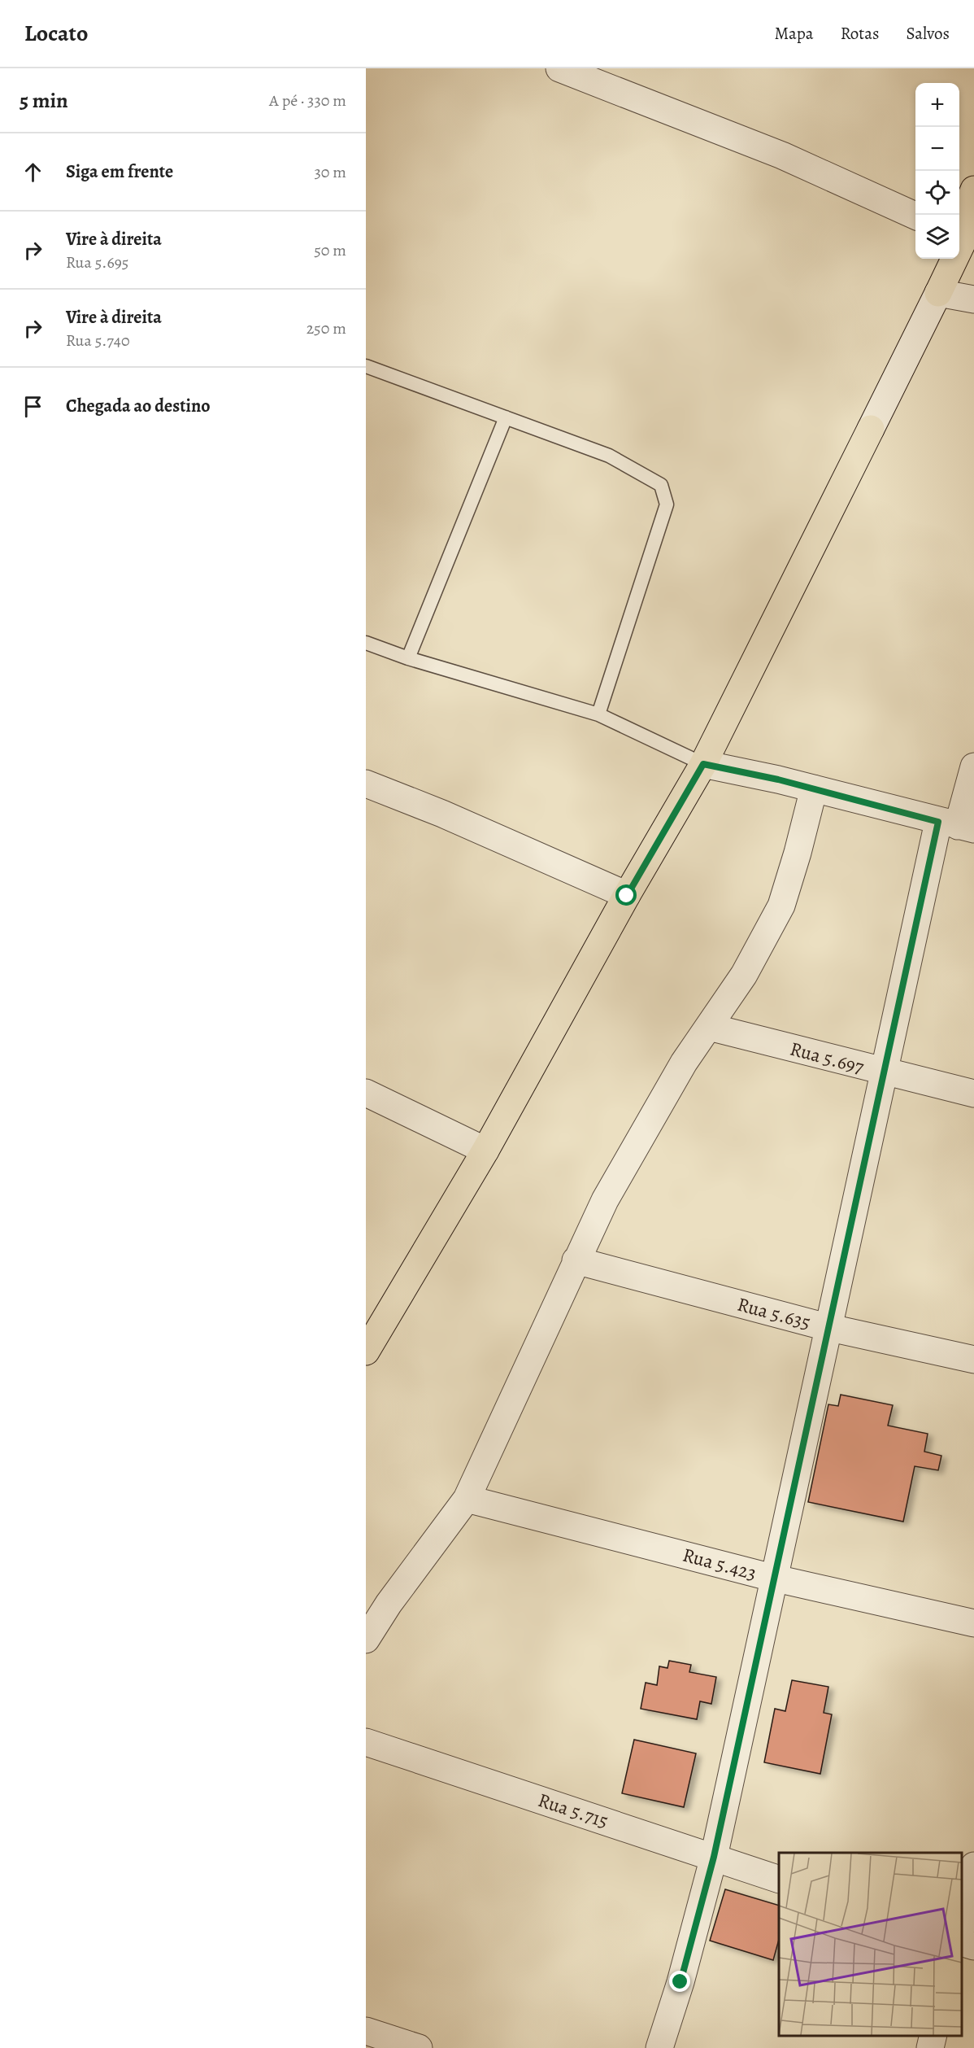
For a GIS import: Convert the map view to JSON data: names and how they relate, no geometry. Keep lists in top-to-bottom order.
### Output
{
  "streets": {
    "street": [
      "Rua 5.697",
      "Rua 5.635",
      "Rua 5.423",
      "Rua 5.715"
    ]
  },
  "page": {
    "header": "Locato",
    "nav": ["Mapa", "Rotas", "Salvos"],
    "heading": ["5 min", "A pé · 330 m"],
    "map_buttons": ["+", "−"],
    "list": [
      ["Siga em frente", "30 m"],
      ["Vire à direita", "Rua 5.695", "50 m"],
      ["Vire à direita", "Rua 5.740", "250 m"],
      "Chegada ao destino"
    ]
  }
}
